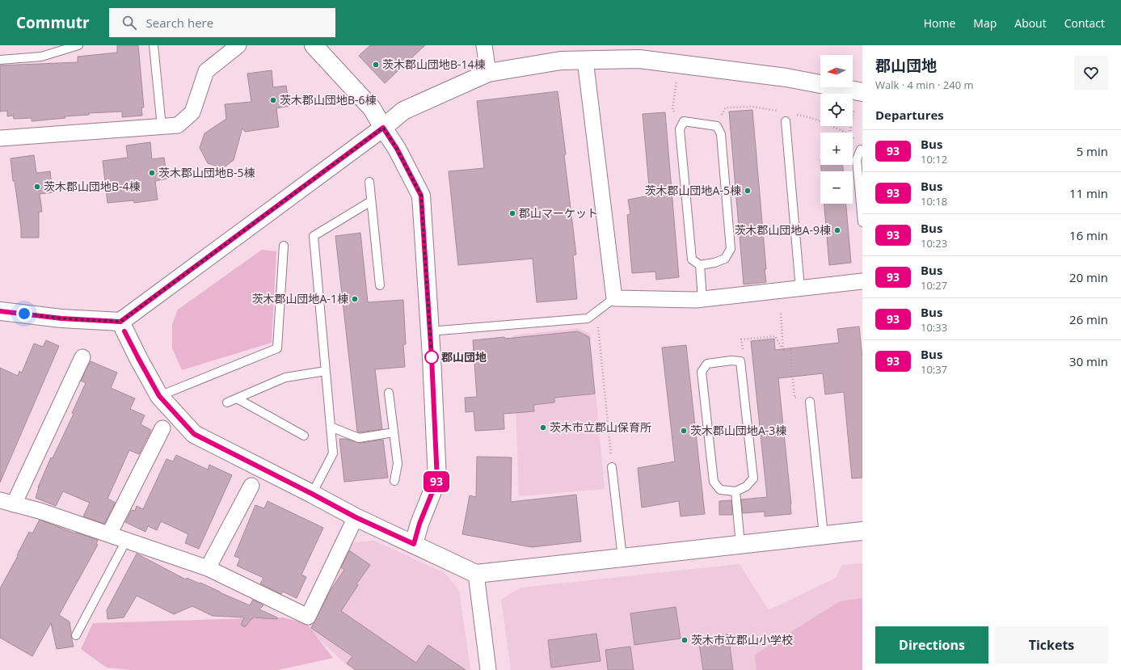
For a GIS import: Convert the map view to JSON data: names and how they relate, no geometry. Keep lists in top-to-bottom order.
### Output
{
  "places": [
    "茨木郡山団地B-14棟",
    "茨木郡山団地B-6棟",
    "茨木郡山団地B-5棟",
    "茨木郡山団地B-4棟",
    "茨木郡山団地A-5棟",
    "郡山マーケット",
    "茨木郡山団地A-9棟",
    "茨木郡山団地A-1棟",
    "郡山団地",
    "茨木市立郡山保育所",
    "茨木郡山団地A-3棟",
    "茨木市立郡山小学校"
  ],
  "lines": ["bus line 93"],
  "north": "left",
  "page": {
    "header": "Commutr",
    "search": "Search here",
    "nav": [
      "Home",
      "Map",
      "About",
      "Contact"
    ],
    "on_map": "93",
    "heading": [
      ["郡山団地", "Walk · 4 min · 240 m"],
      "Departures"
    ],
    "map_buttons": ["+", "−"],
    "list": [
      {
        "mark": "93",
        "name": "Bus",
        "note": "10:12",
        "value": "5 min"
      },
      {
        "mark": "93",
        "name": "Bus",
        "note": "10:18",
        "value": "11 min"
      },
      {
        "mark": "93",
        "name": "Bus",
        "note": "10:23",
        "value": "16 min"
      },
      {
        "mark": "93",
        "name": "Bus",
        "note": "10:27",
        "value": "20 min"
      },
      {
        "mark": "93",
        "name": "Bus",
        "note": "10:33",
        "value": "26 min"
      },
      {
        "mark": "93",
        "name": "Bus",
        "note": "10:37",
        "value": "30 min"
      }
    ],
    "buttons": ["Directions", "Tickets"]
  }
}
